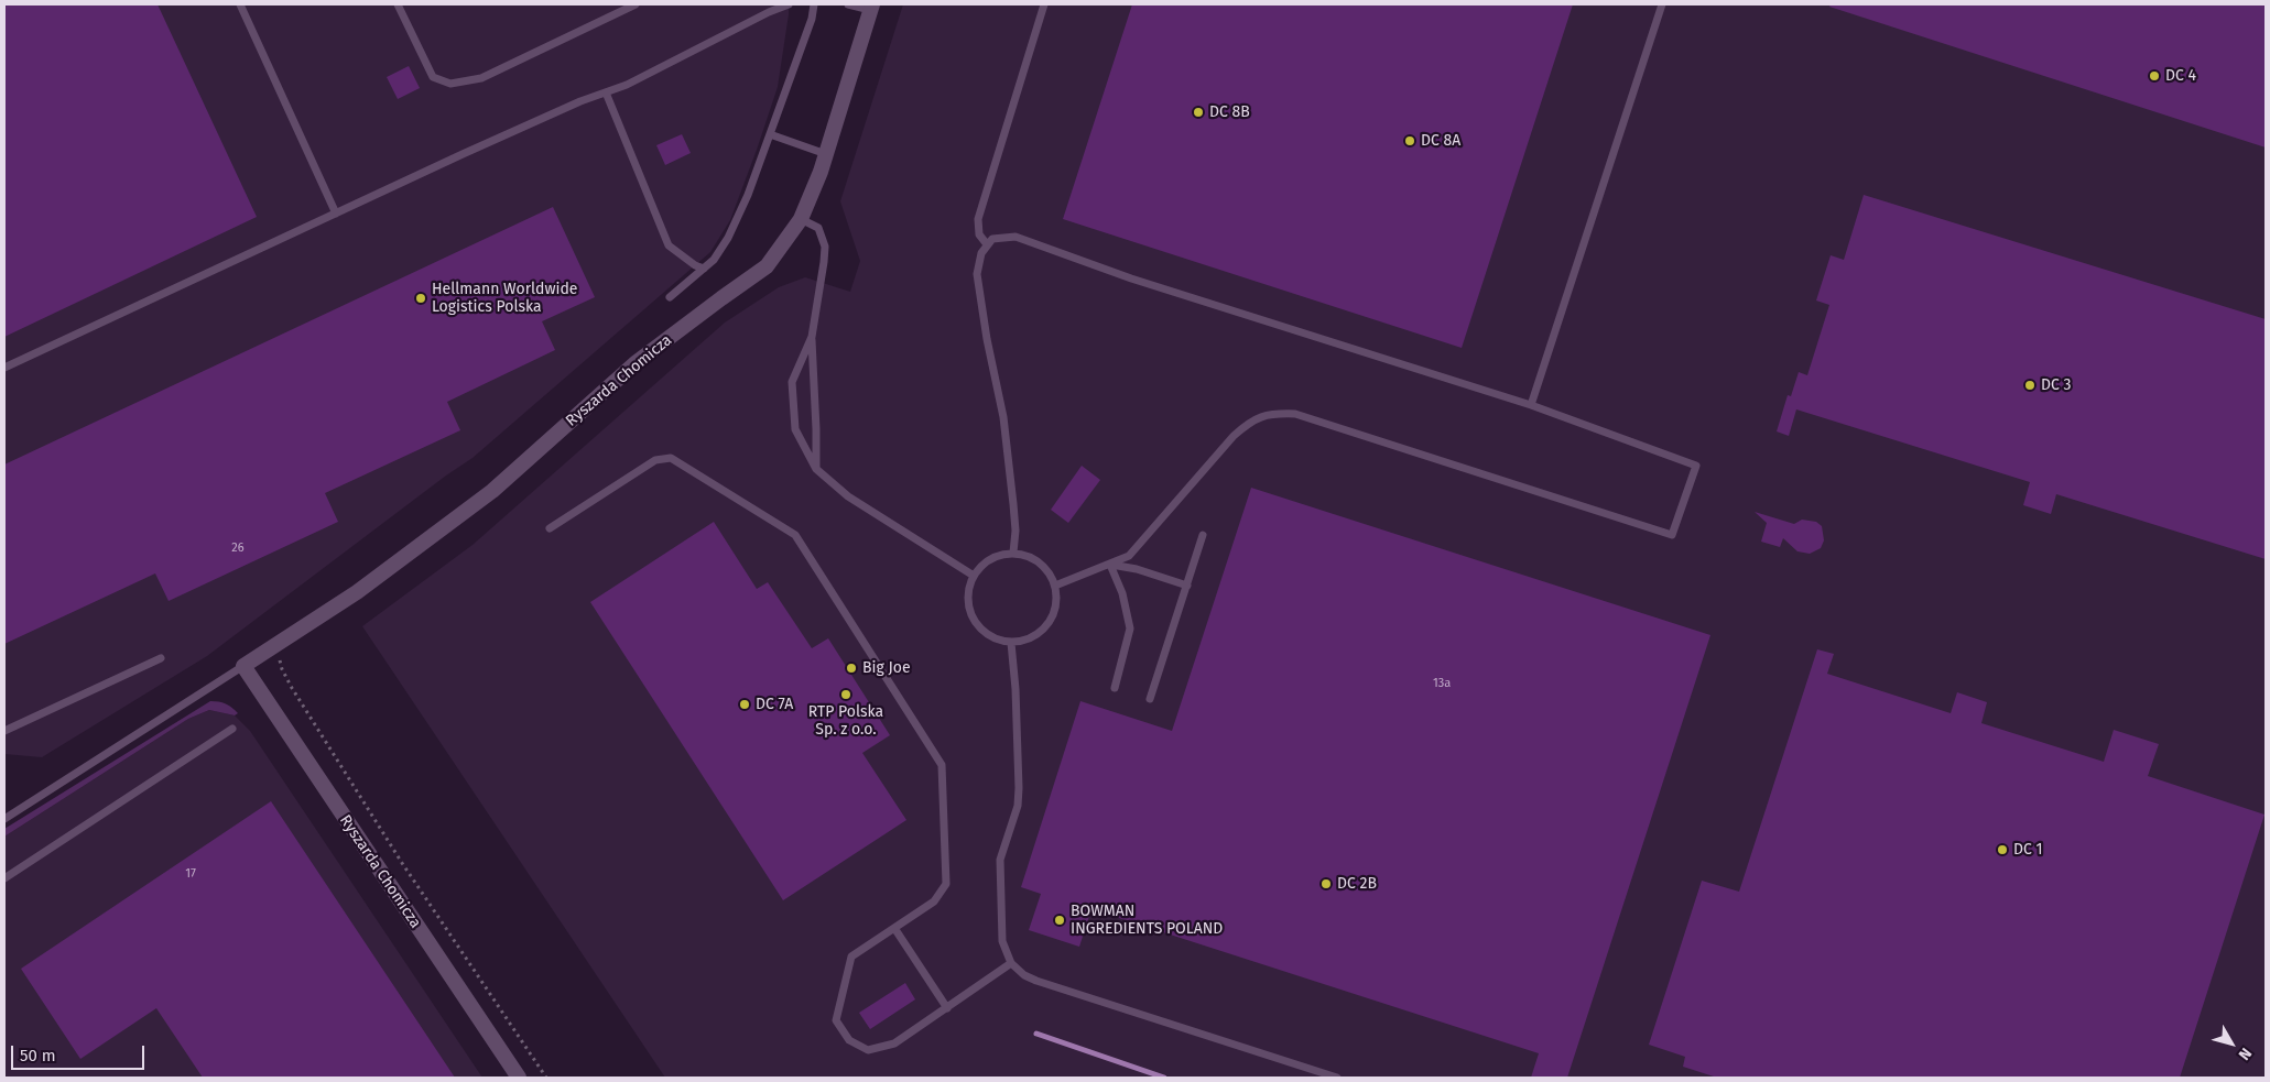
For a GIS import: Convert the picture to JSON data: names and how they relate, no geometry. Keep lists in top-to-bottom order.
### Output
{
  "streets": {
    "street": ["Ryszarda Chomicza"]
  },
  "places": [
    "DC 4",
    "DC 8B",
    "DC 8A",
    "Hellmann Worldwide Logistics Polska",
    "DC 3",
    "Big Joe",
    "RTP Polska Sp. z o.o.",
    "DC 7A",
    "DC 1",
    "DC 2B",
    "BOWMAN INGREDIENTS POLAND"
  ],
  "house_numbers": ["26", "13a", "17"],
  "scale_bar": "50 m",
  "north": "bottom right"
}
